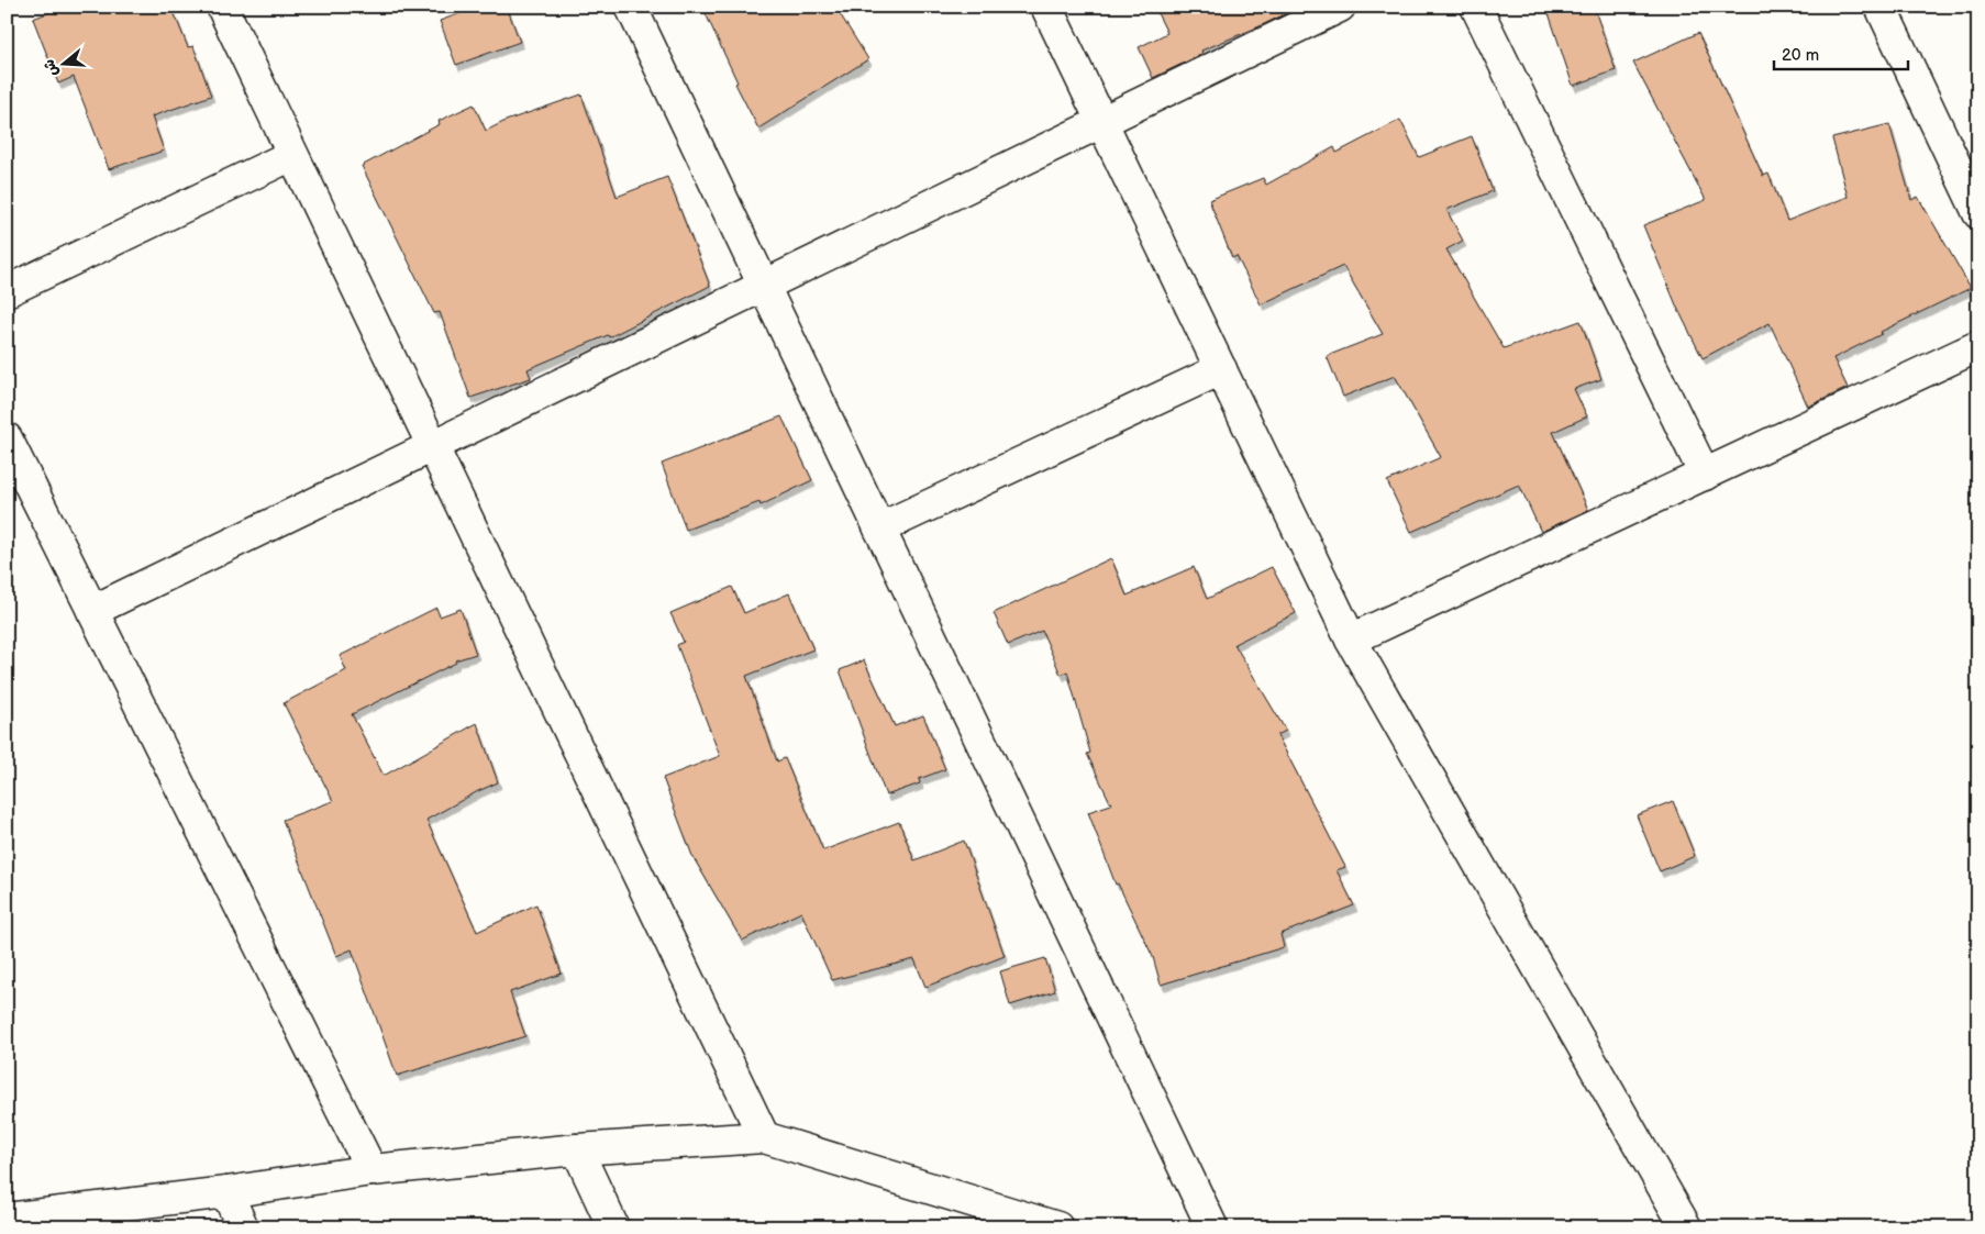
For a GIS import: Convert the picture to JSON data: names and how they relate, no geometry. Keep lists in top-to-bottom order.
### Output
{
  "scale_bar": "20 m",
  "north": "left"
}
